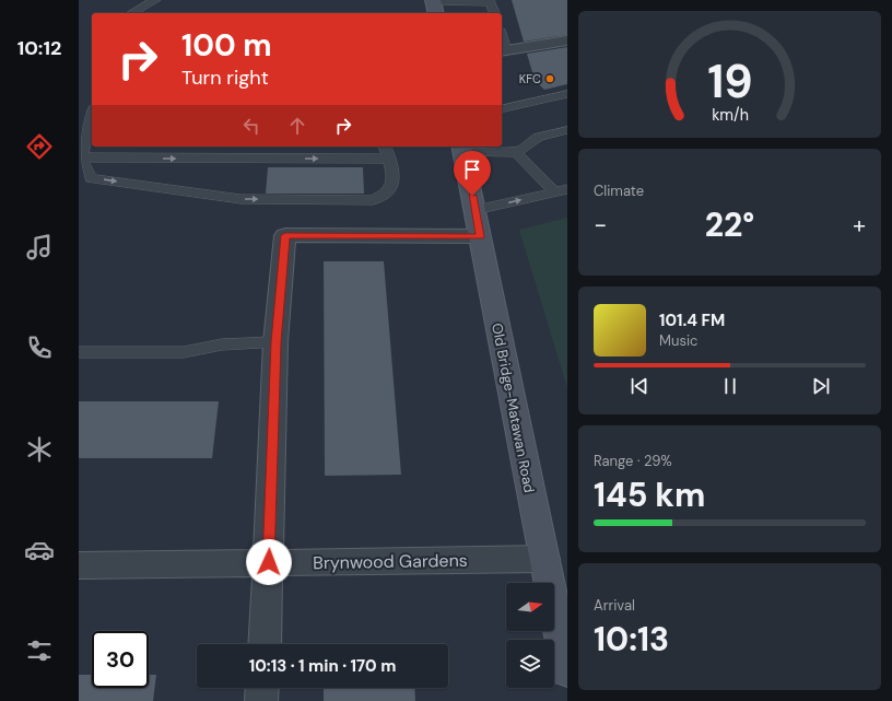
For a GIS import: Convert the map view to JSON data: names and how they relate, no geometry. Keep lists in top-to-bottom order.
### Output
{
  "streets": {
    "main road": ["Old Bridge-Matawan Road"],
    "street": ["Brynwood Gardens"]
  },
  "crossings": [
    ["Old Bridge-Matawan Road", "Brynwood Gardens"]
  ],
  "places": ["KFC"],
  "north": "right",
  "page": {
    "tabs": "10:12",
    "turn": ["100 m", "Turn right"],
    "tile": [
      "Climate",
      ["Range · 29%", "145 km"],
      ["Arrival", "10:13"]
    ],
    "heat": ["−", "22°", "+"],
    "song": ["101.4 FM", "Music"],
    "limit": "30",
    "trip": "10:13 · 1 min · 170 m",
    "gauge": ["19", "km/h"]
  }
}
